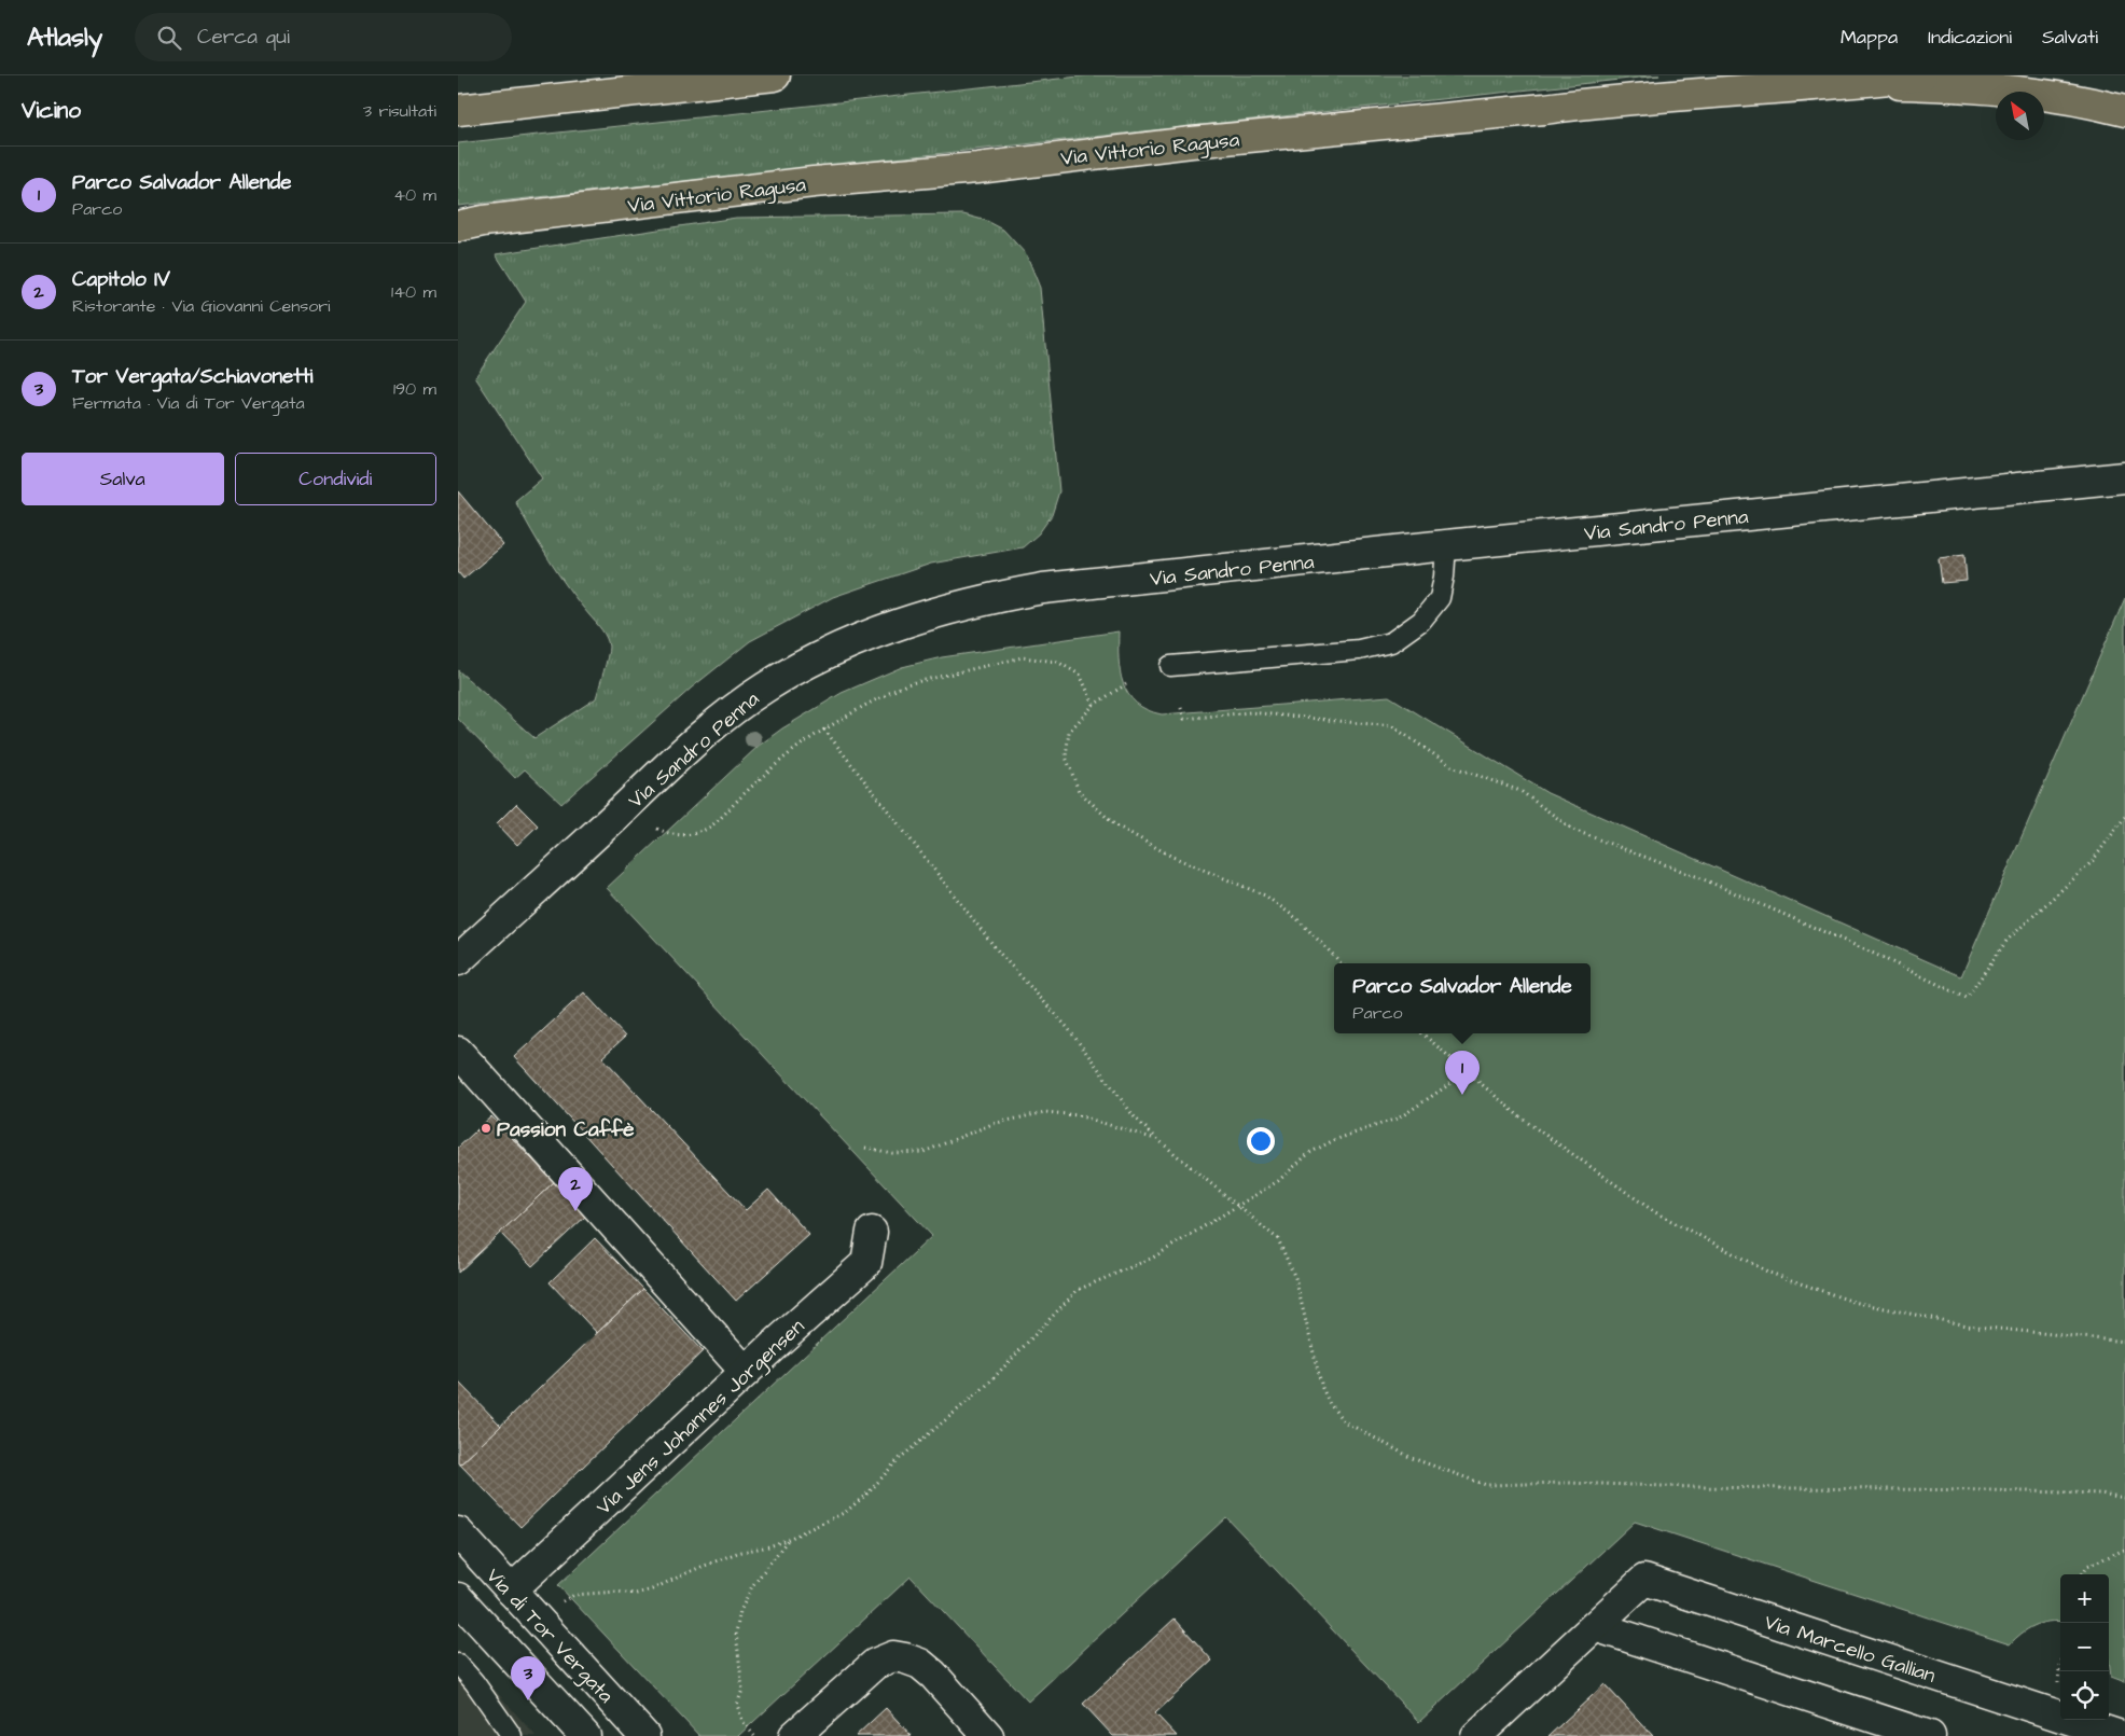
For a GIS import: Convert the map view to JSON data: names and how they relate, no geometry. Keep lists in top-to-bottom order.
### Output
{
  "streets": {
    "highway": ["Via Vittorio Ragusa"],
    "street": [
      "Via Sandro Penna",
      "Via Jens Johannes Jorgensen",
      "Via di Tor Vergata",
      "Via Marcello Gallian"
    ]
  },
  "crossings": [
    ["Via Jens Johannes Jorgensen", "Via di Tor Vergata"]
  ],
  "places": ["Passion Caffè"],
  "north": "top left",
  "page": {
    "header": "Atlasly",
    "search": "Cerca qui",
    "nav": ["Mappa", "Indicazioni", "Salvati"],
    "heading": ["Vicino", "3 risultati"],
    "list": [
      {
        "mark": "1",
        "name": "Parco Salvador Allende",
        "note": "Parco",
        "value": "40 m"
      },
      {
        "mark": "2",
        "name": "Capitolo IV",
        "note": "Ristorante · Via Giovanni Censori",
        "value": "140 m"
      },
      {
        "mark": "3",
        "name": "Tor Vergata/Schiavonetti",
        "note": "Fermata · Via di Tor Vergata",
        "value": "190 m"
      }
    ],
    "buttons": ["Salva", "Condividi"],
    "popup": ["Parco Salvador Allende", "Parco"],
    "pins": ["1", "2", "3"],
    "map_buttons": ["+", "−"]
  }
}
